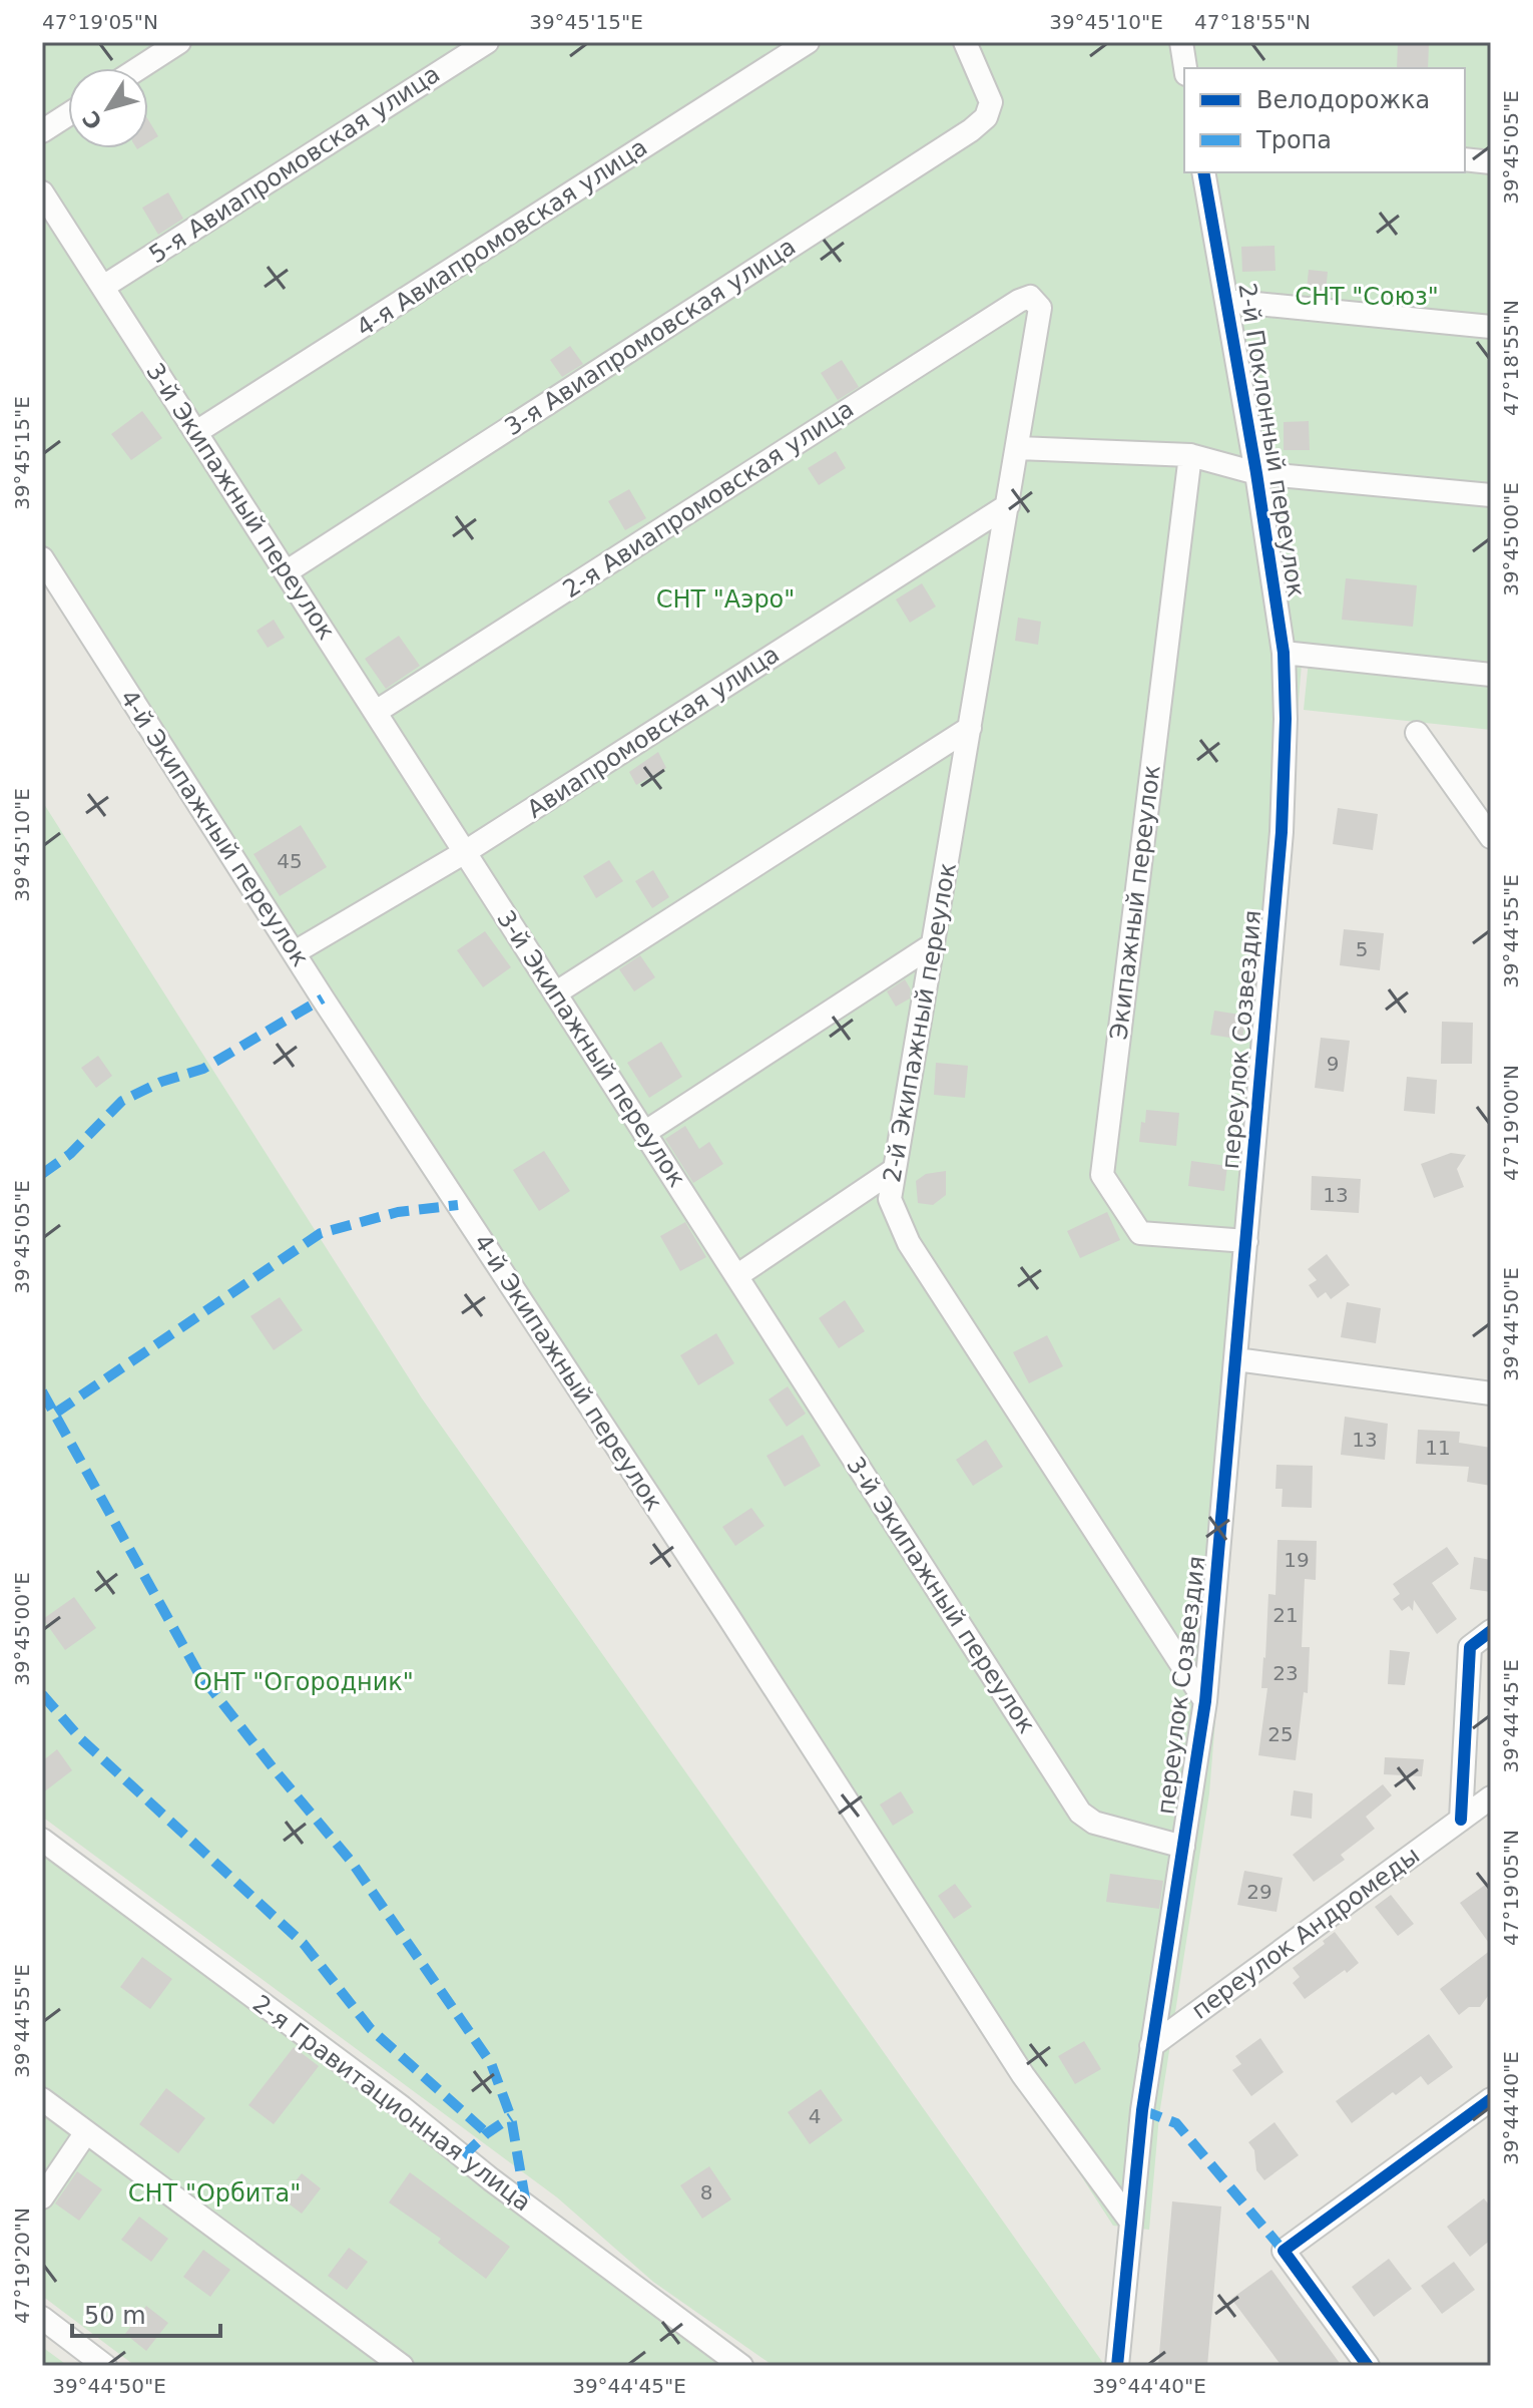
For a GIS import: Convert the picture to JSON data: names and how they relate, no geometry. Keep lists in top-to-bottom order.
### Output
{
  "streets": {
    "street": [
      "5-я Авиапромовская улица",
      "4-я Авиапромовская улица",
      "3-я Авиапромовская улица",
      "2-й Поклонный переулок",
      "2-я Авиапромовская улица",
      "3-й Экипажный переулок",
      "Авиапромовская улица",
      "4-й Экипажный переулок",
      "Экипажный переулок",
      "2-й Экипажный переулок",
      "переулок Созвездия",
      "переулок Андромеды",
      "2-я Гравитационная улица"
    ]
  },
  "crossings": [
    ["5-я Авиапромовская улица", "3-й Экипажный переулок"],
    ["4-я Авиапромовская улица", "3-й Экипажный переулок"],
    ["3-я Авиапромовская улица", "3-й Экипажный переулок"],
    ["2-й Поклонный переулок", "переулок Созвездия"],
    ["2-я Авиапромовская улица", "3-й Экипажный переулок"],
    ["2-я Авиапромовская улица", "2-й Экипажный переулок"],
    ["3-й Экипажный переулок", "Авиапромовская улица"],
    ["3-й Экипажный переулок", "переулок Созвездия"],
    ["Авиапромовская улица", "4-й Экипажный переулок"],
    ["Авиапромовская улица", "2-й Экипажный переулок"],
    ["4-й Экипажный переулок", "переулок Созвездия"],
    ["Экипажный переулок", "переулок Созвездия"],
    ["2-й Экипажный переулок", "переулок Созвездия"],
    ["переулок Созвездия", "переулок Андромеды"]
  ],
  "parks": [
    "СНТ \"Союз\"",
    "СНТ \"Аэро\"",
    "ОНТ \"Огородник\"",
    "СНТ \"Орбита\""
  ],
  "house_numbers": [
    "45",
    "5",
    "9",
    "13",
    "13",
    "11",
    "19",
    "21",
    "23",
    "25",
    "29",
    "4",
    "8"
  ],
  "legend": ["Велодорожка", "Тропа"],
  "scale_bar": "50 m",
  "north": "bottom left",
  "coordinates": [
    "47°19'05\"N",
    "39°45'15\"E",
    "39°45'10\"E",
    "47°18'55\"N",
    "39°45'05\"E",
    "39°45'00\"E",
    "39°44'55\"E",
    "47°19'00\"N",
    "39°44'50\"E",
    "39°44'45\"E",
    "39°44'40\"E",
    "47°19'20\"N"
  ]
}
